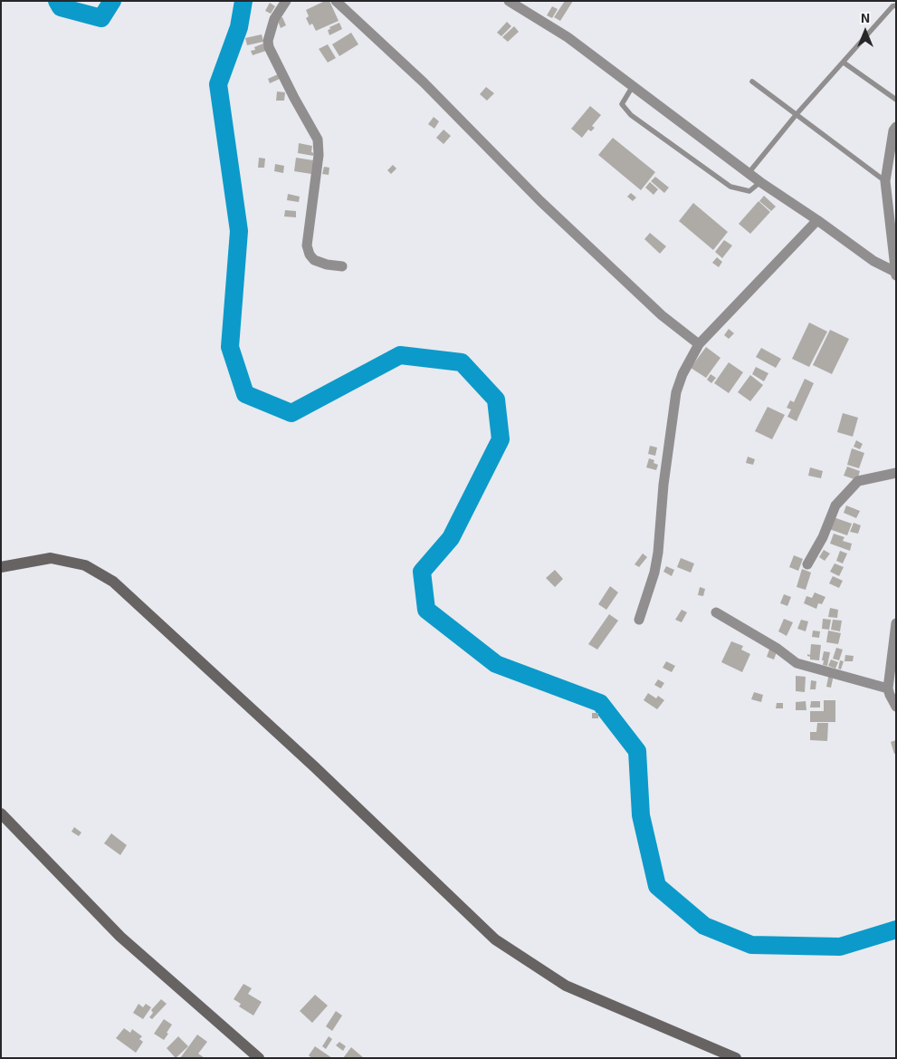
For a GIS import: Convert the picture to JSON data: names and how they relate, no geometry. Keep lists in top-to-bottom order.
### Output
{
  "north": "top"
}
